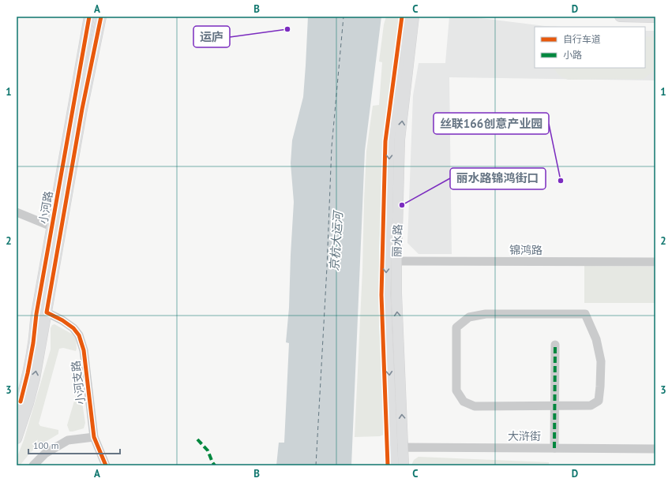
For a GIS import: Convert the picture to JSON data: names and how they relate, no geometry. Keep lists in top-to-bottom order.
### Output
{
  "streets": {
    "main road": ["小河路", "丽水路"],
    "street": ["锦鸿路", "小河支路", "大浒街"]
  },
  "crossings": [
    ["小河路", "小河支路"],
    ["丽水路", "锦鸿路"],
    ["丽水路", "大浒街"]
  ],
  "water": ["京杭大运河"],
  "places": ["运庐", "丝联166创意产业园", "丽水路锦鸿街口"],
  "legend": ["自行车道", "小路"],
  "scale_bar": "100 m",
  "grid": {
    "columns": [
      "A",
      "B",
      "C",
      "D"
    ],
    "rows": ["1", "2", "3"]
  }
}
